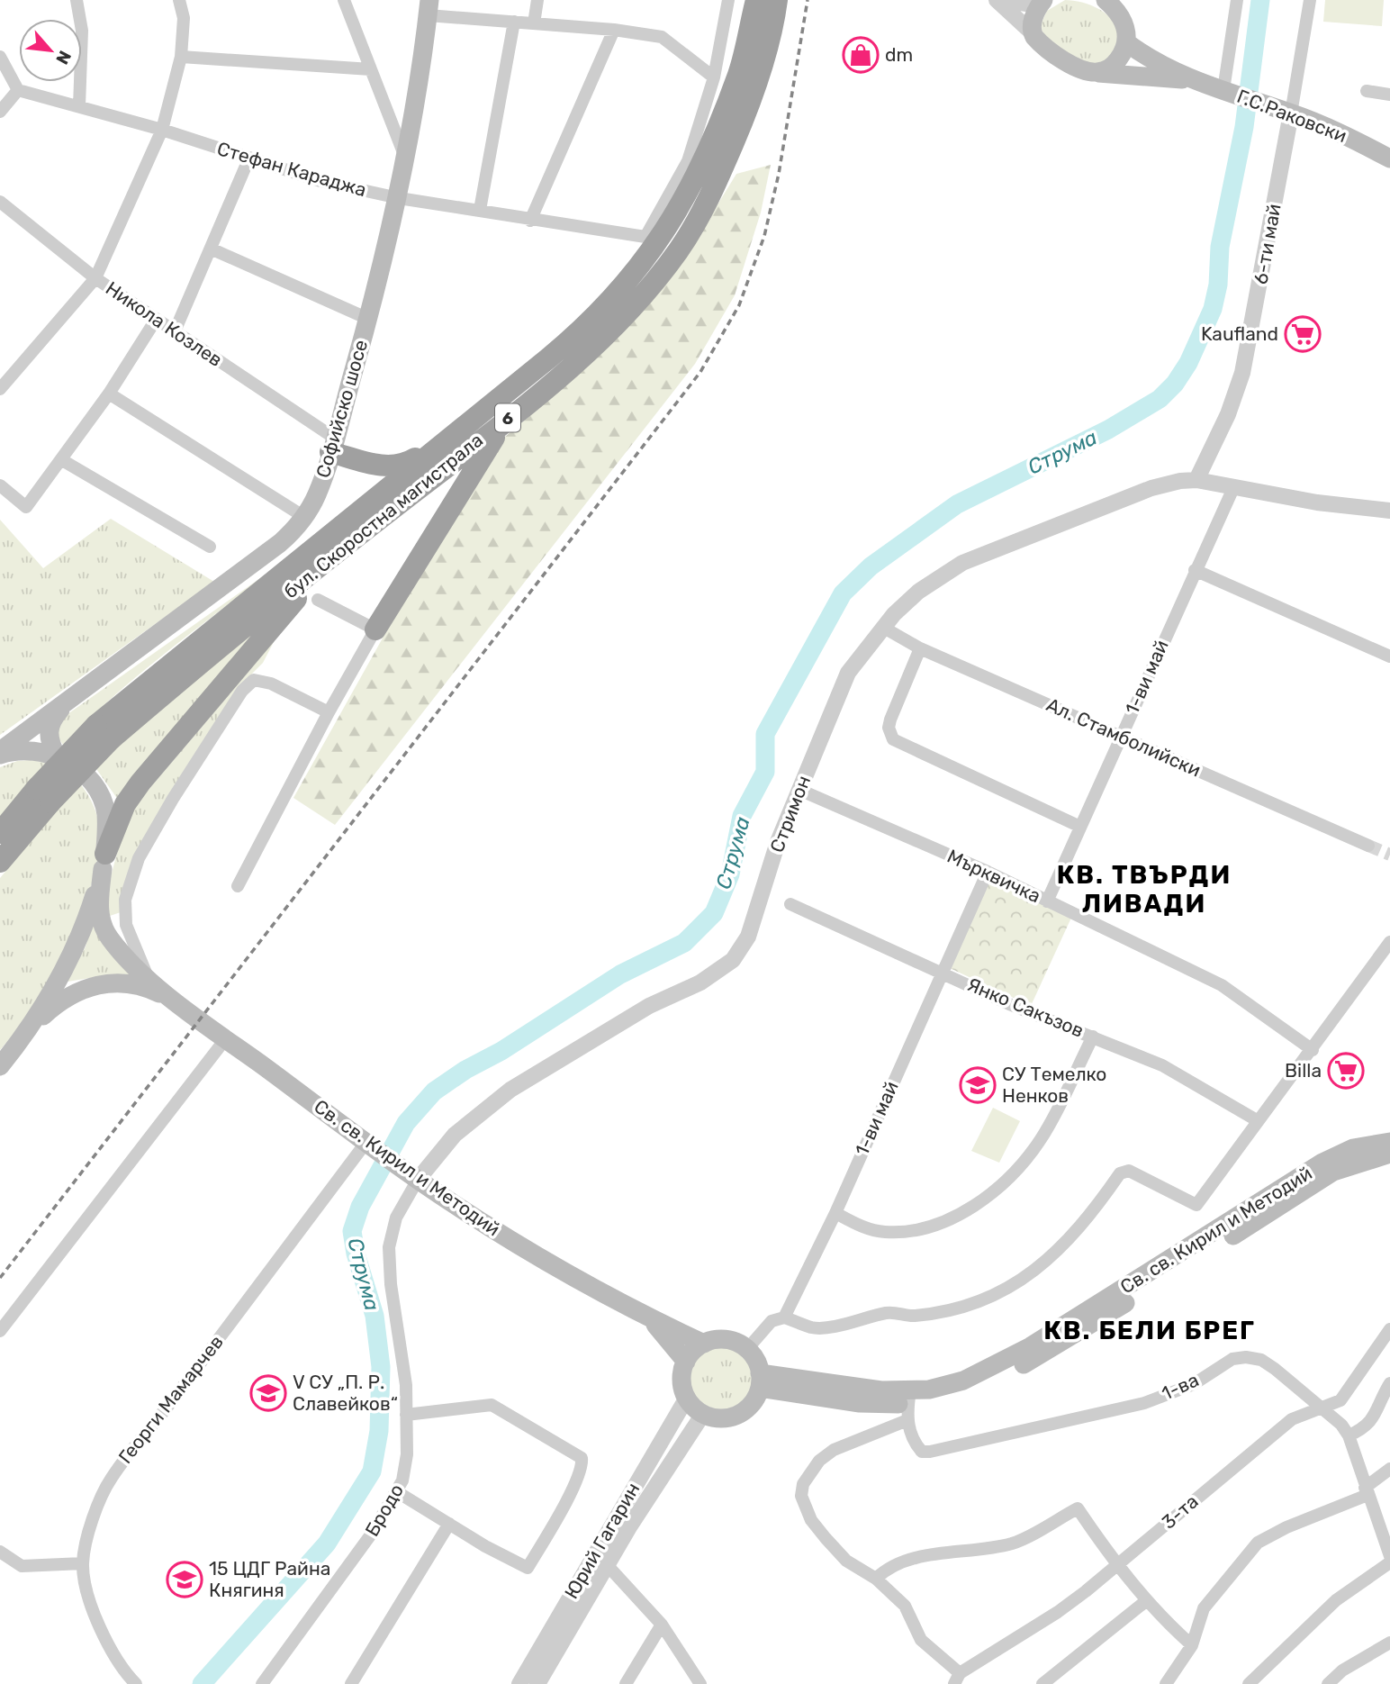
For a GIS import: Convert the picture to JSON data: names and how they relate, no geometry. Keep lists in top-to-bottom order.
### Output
{
  "streets": {
    "highway": ["6", "бул. Скоростна магистрала"],
    "main road": ["Г.С.Раковски", "Софийско шосе", "Св. св. Кирил и Методий"],
    "street": [
      "Стефан Караджа",
      "6-ти май",
      "Никола Козлев",
      "1-ви май",
      "Ал. Стамболийски",
      "Стримон",
      "Мърквичка",
      "Янко Сакъзов",
      "1-ва",
      "Георги Мамарчев",
      "Бродо",
      "3-та",
      "Юрий Гагарин"
    ]
  },
  "crossings": [
    ["Г.С.Раковски", "6-ти май"],
    ["Стефан Караджа", "Софийско шосе"],
    ["6-ти май", "Стримон"],
    ["Никола Козлев", "Софийско шосе"],
    ["1-ви май", "Ал. Стамболийски"],
    ["1-ви май", "Мърквичка"],
    ["1-ви май", "Янко Сакъзов"],
    ["1-ви май", "Св. св. Кирил и Методий"],
    ["1-ви май", "Юрий Гагарин"],
    ["Ал. Стамболийски", "Стримон"],
    ["Стримон", "Мърквичка"],
    ["Стримон", "Св. св. Кирил и Методий"],
    ["Стримон", "Бродо"],
    ["Св. св. Кирил и Методий", "1-ва"],
    ["Св. св. Кирил и Методий", "Георги Мамарчев"],
    ["Св. св. Кирил и Методий", "Бродо"],
    ["Св. св. Кирил и Методий", "Юрий Гагарин"],
    ["1-ва", "3-та"]
  ],
  "districts": ["КВ. ТВЪРДИ ЛИВАДИ", "КВ. БЕЛИ БРЕГ"],
  "water": ["Струма"],
  "places": {
    "shop": ["dm"],
    "supermarket": ["Kaufland", "Billa"],
    "school or university": ["СУ Темелко Ненков", "V СУ „П. Р. Славейков“", "15 ЦДГ Райна Княгиня"]
  },
  "north": "bottom right"
}
